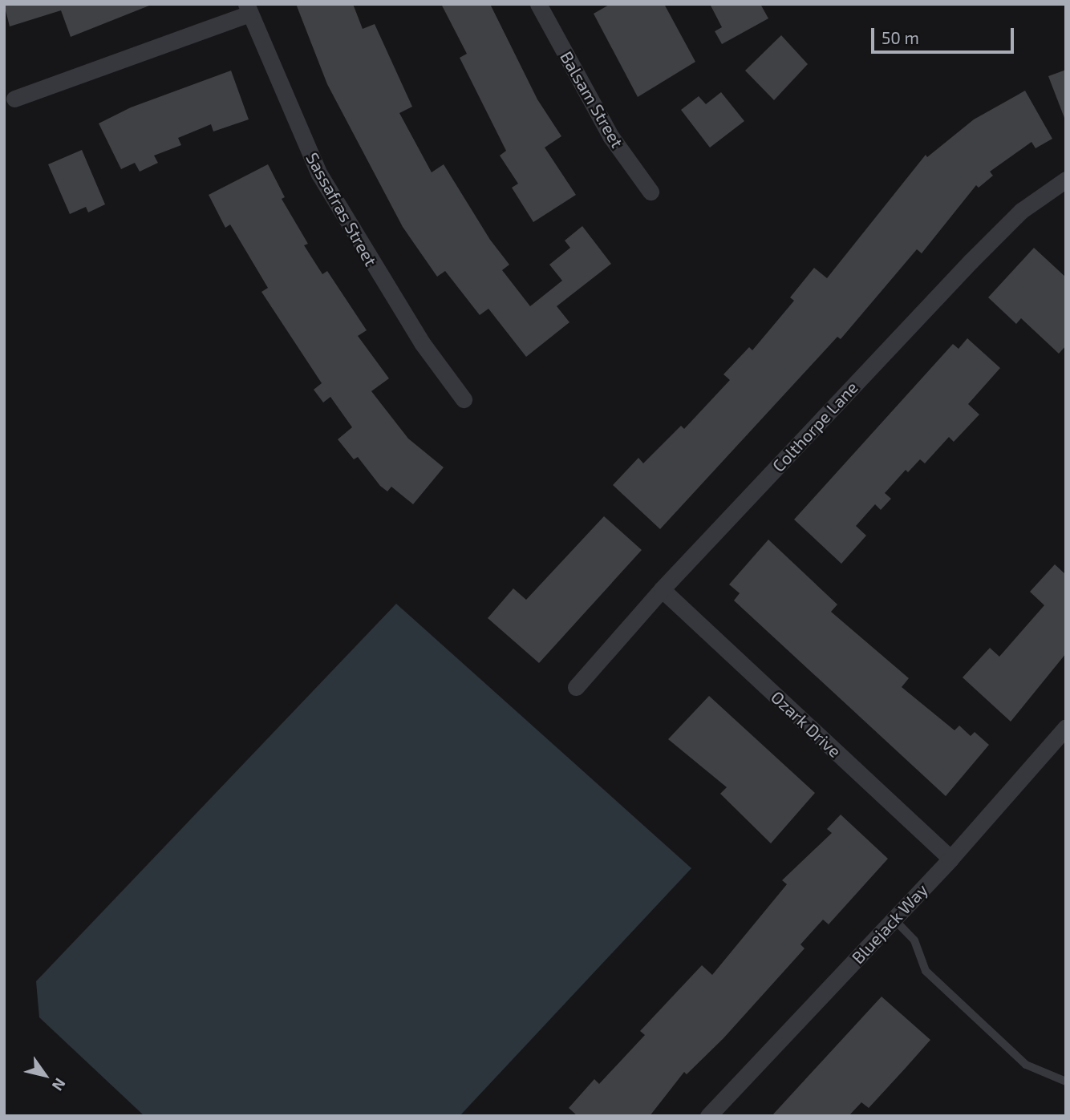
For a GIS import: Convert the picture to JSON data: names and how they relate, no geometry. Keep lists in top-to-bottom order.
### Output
{
  "streets": {
    "street": [
      "Balsam Street",
      "Sassafras Street",
      "Colthorpe Lane",
      "Ozark Drive",
      "Bluejack Way"
    ]
  },
  "crossings": [
    ["Colthorpe Lane", "Ozark Drive"],
    ["Ozark Drive", "Bluejack Way"]
  ],
  "scale_bar": "50 m",
  "north": "bottom right"
}
